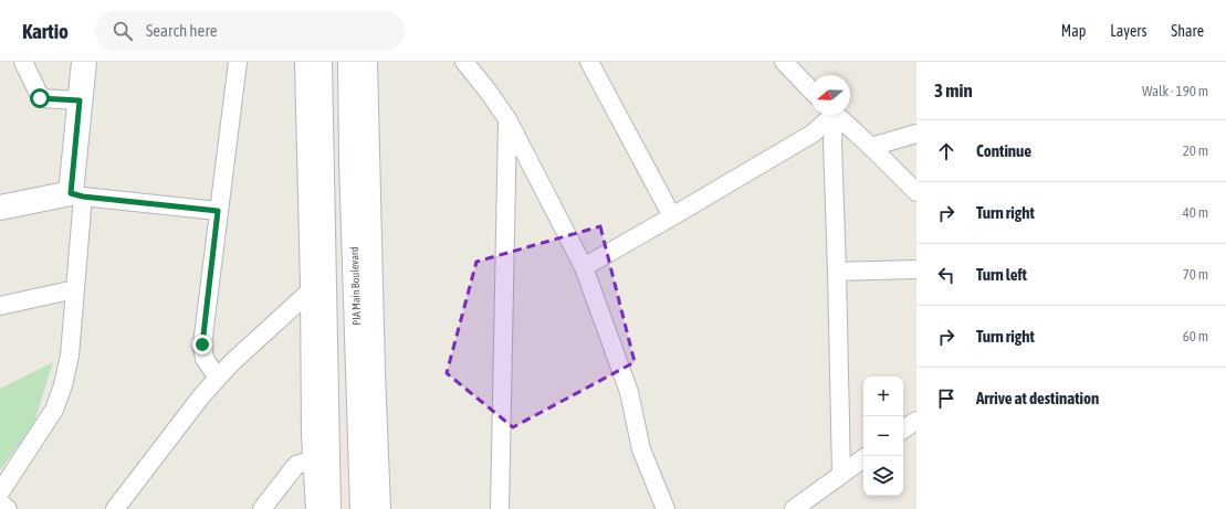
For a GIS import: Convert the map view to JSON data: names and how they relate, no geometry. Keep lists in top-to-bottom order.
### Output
{
  "streets": {
    "main road": ["PIA Main Boulevard"]
  },
  "north": "left",
  "page": {
    "header": "Kartio",
    "search": "Search here",
    "nav": ["Map", "Layers", "Share"],
    "heading": ["3 min", "Walk · 190 m"],
    "list": [
      ["Continue", "20 m"],
      ["Turn right", "40 m"],
      ["Turn left", "70 m"],
      ["Turn right", "60 m"],
      "Arrive at destination"
    ],
    "map_buttons": ["+", "−"]
  }
}
